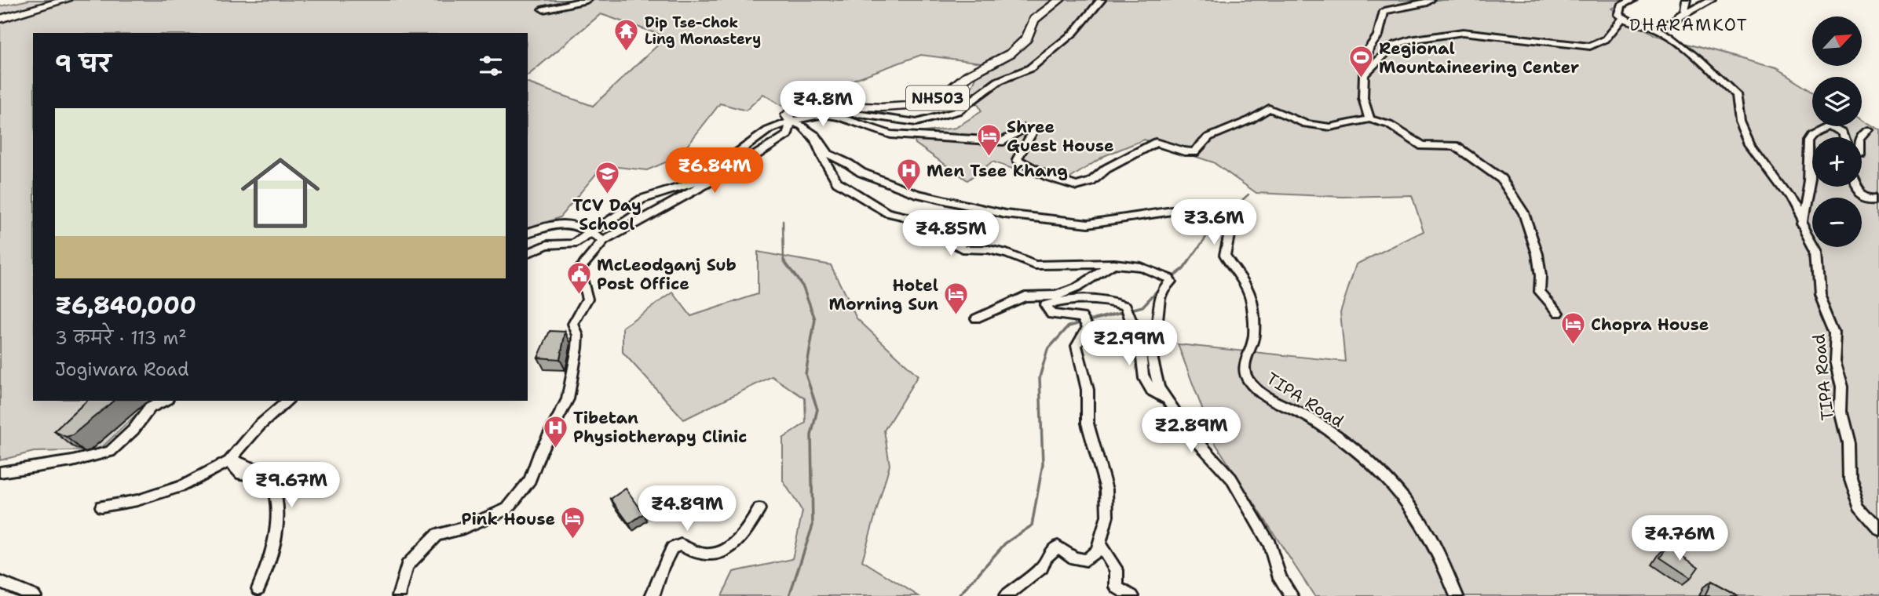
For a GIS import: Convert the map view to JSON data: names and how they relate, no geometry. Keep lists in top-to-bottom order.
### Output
{
  "streets": {
    "main road": ["NH503"],
    "street": ["TIPA Road"]
  },
  "districts": ["DHARAMKOT"],
  "places": {
    "temple": ["Dip Tse-Chok Ling Monastery"],
    "sports": ["Regional Mountaineering Center"],
    "hotel": [
      "Shree Guest House",
      "Hotel Morning Sun",
      "Chopra House",
      "Pink House"
    ],
    "hospital": ["Men Tsee Khang", "Tibetan Physiotherapy Clinic"],
    "school or university": ["TCV Day School"],
    "public building": ["McLeodganj Sub Post Office"]
  },
  "north": "top right",
  "page": {
    "map_buttons": ["+", "−"],
    "heading": "9 घर",
    "price": [
      "₹4.8M",
      "₹6.84M",
      "₹3.6M",
      "₹4.85M",
      "₹2.99M",
      "₹2.89M",
      "₹9.67M",
      "₹4.89M",
      "₹4.76M"
    ],
    "list": [
      {
        "name": "₹6,840,000",
        "note": "3 कमरे · 113 m² · Jogiwara Road"
      }
    ]
  }
}
